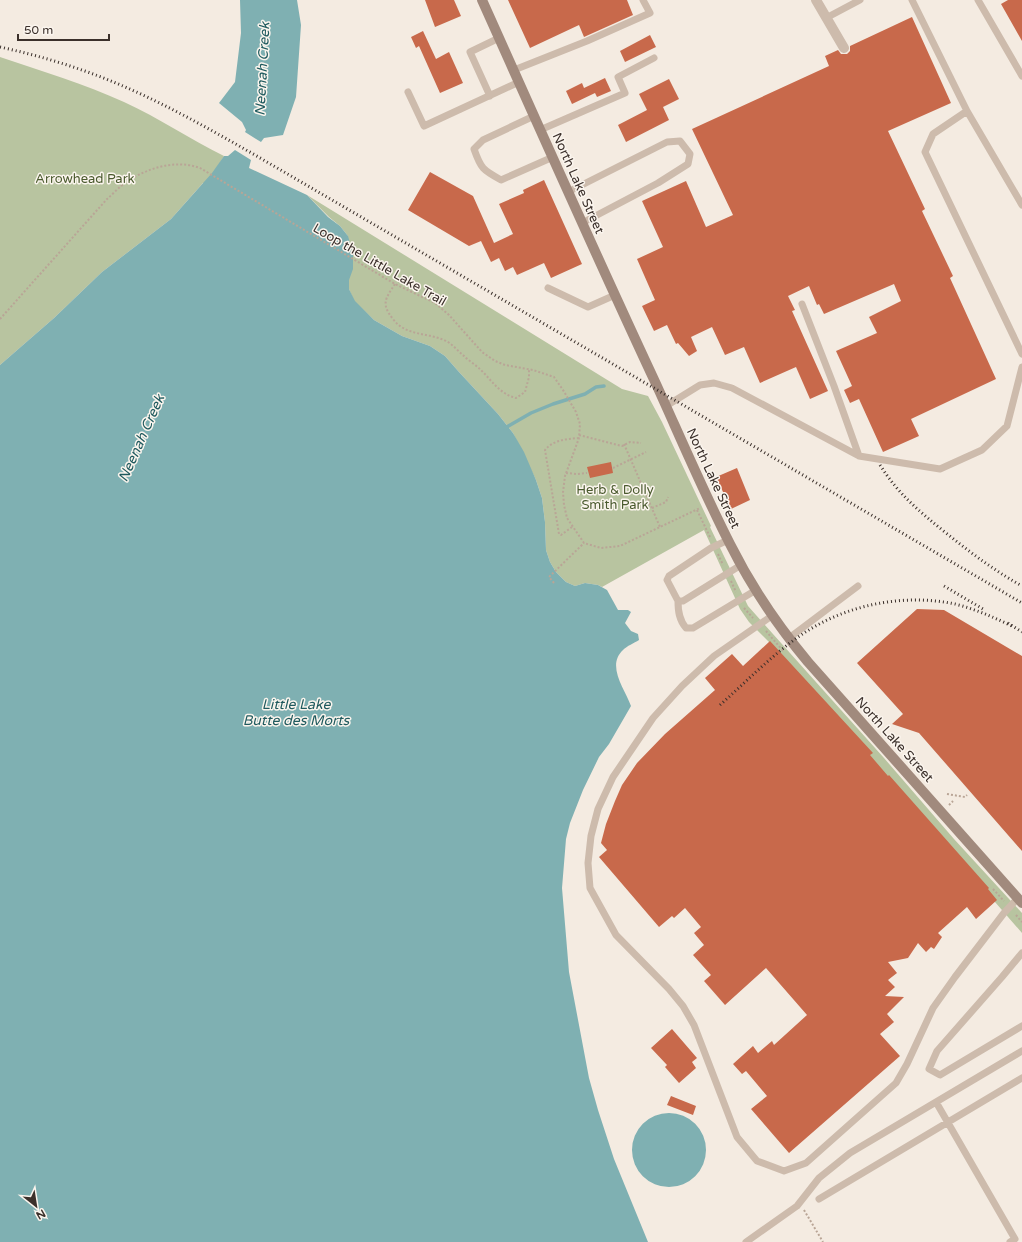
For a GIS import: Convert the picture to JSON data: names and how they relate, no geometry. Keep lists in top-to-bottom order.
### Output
{
  "streets": {
    "main road": ["North Lake Street"],
    "path": ["Loop the Little Lake Trail"]
  },
  "water": ["Neenah Creek", "Little Lake Butte des Morts"],
  "parks": ["Arrowhead Park", "Herb & Dolly Smith Park"],
  "scale_bar": "50 m",
  "north": "bottom right"
}
